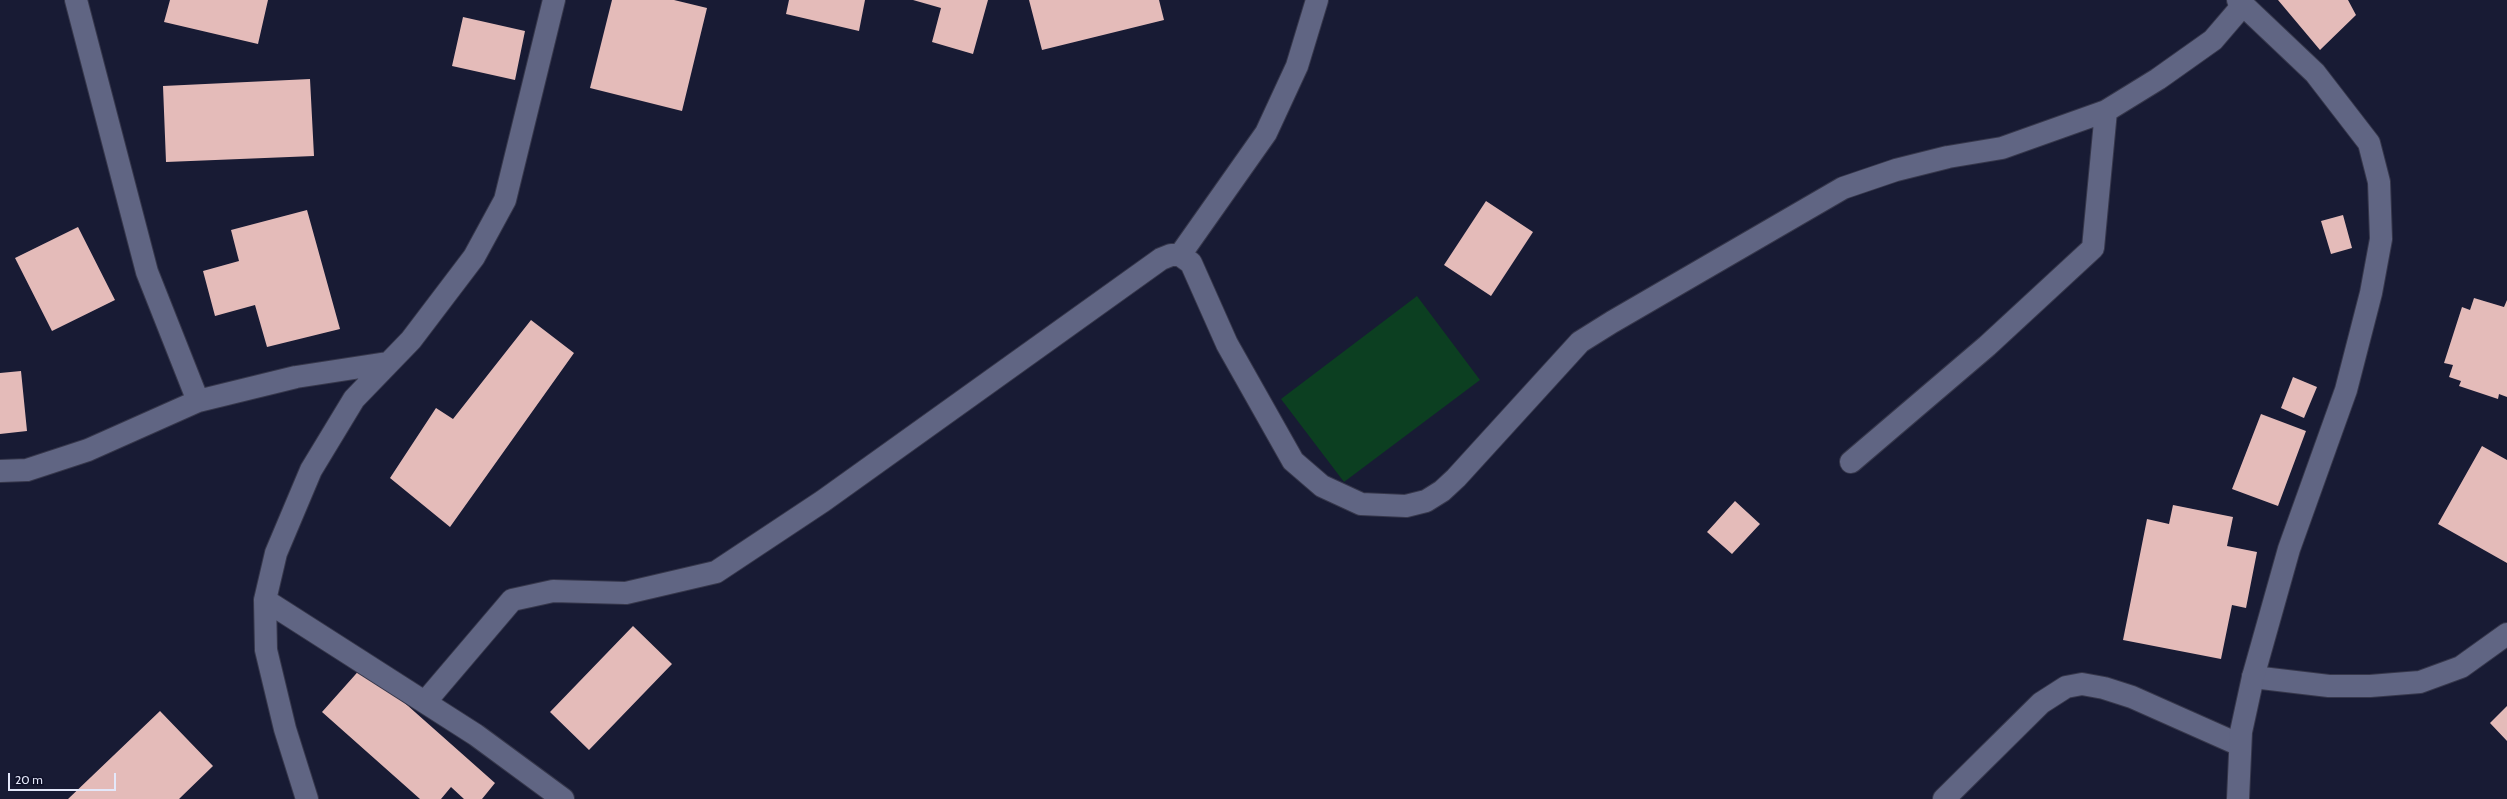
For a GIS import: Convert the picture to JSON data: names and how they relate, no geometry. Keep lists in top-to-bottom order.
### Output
{
  "scale_bar": "20 m"
}
